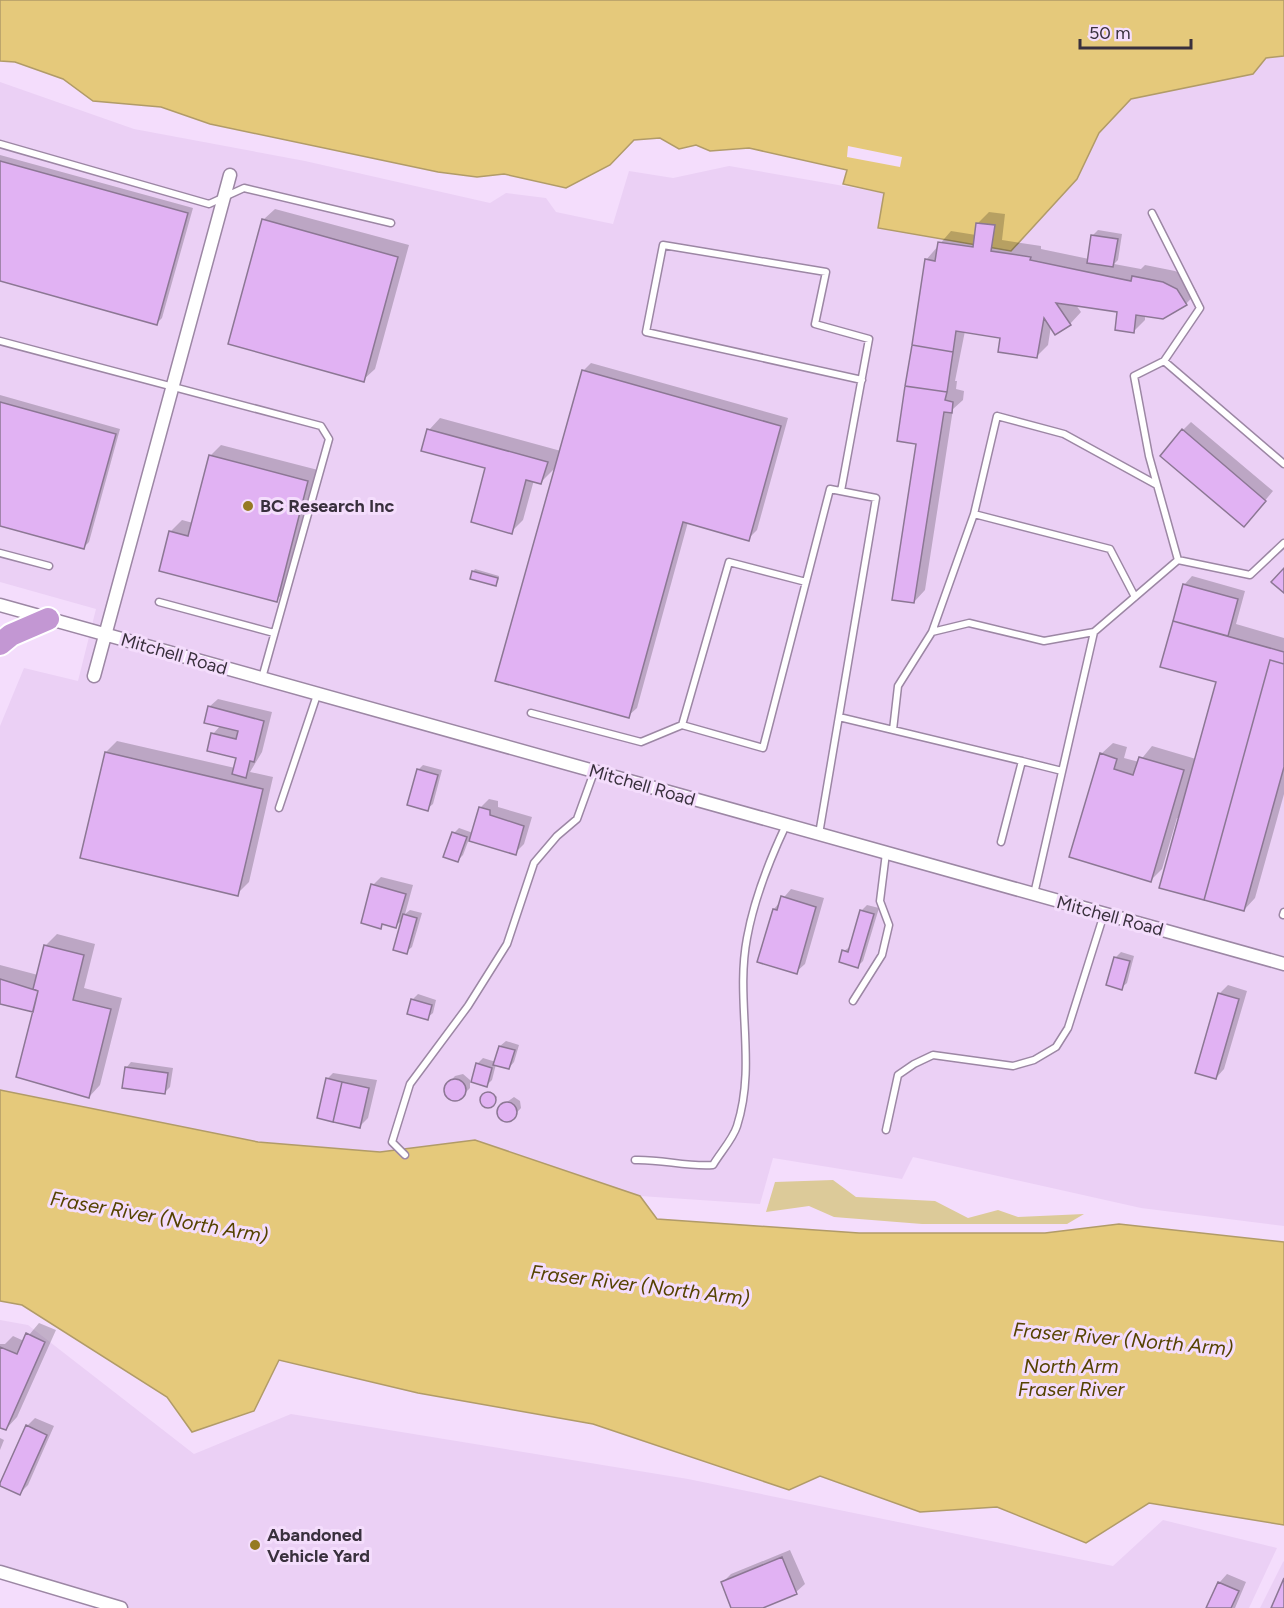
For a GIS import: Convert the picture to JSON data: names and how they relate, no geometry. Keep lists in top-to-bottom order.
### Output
{
  "streets": {
    "street": ["Mitchell Road"]
  },
  "water": ["Fraser River (North Arm)", "North Arm Fraser River"],
  "places": ["BC Research Inc", "Abandoned Vehicle Yard"],
  "scale_bar": "50 m"
}
